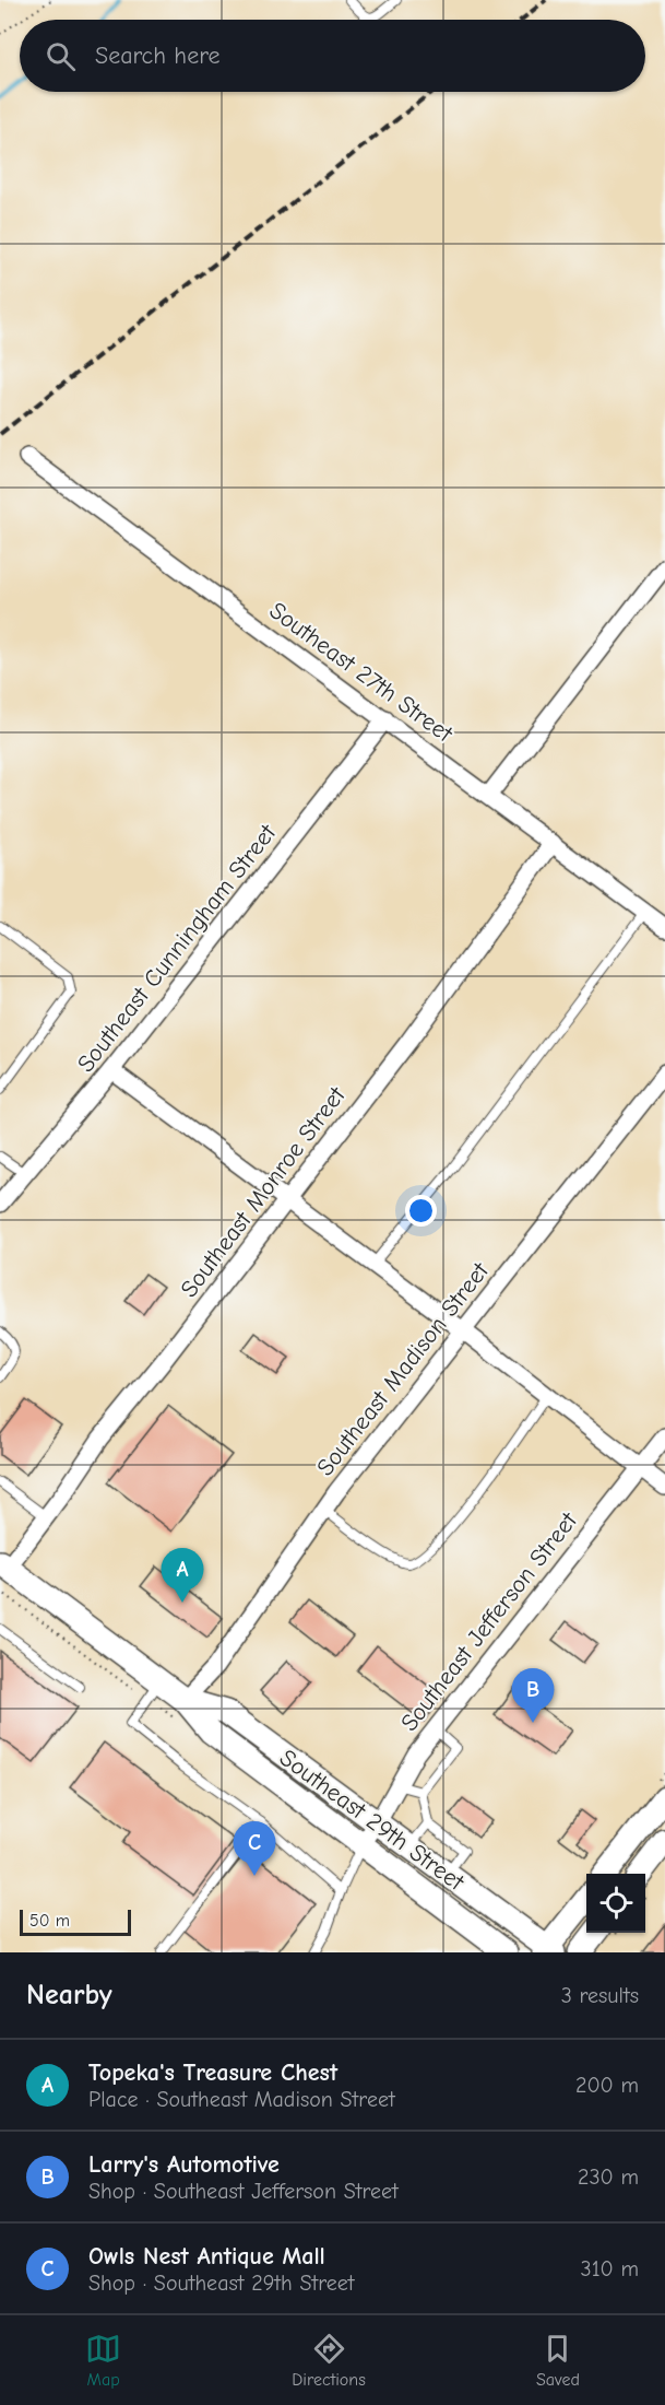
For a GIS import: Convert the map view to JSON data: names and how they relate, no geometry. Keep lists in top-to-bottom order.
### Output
{
  "streets": {
    "main road": ["Southeast 29th Street"],
    "street": [
      "Southeast 27th Street",
      "Southeast Cunningham Street",
      "Southeast Monroe Street",
      "Southeast Madison Street",
      "Southeast Jefferson Street"
    ]
  },
  "crossings": [
    ["Southeast 27th Street", "Southeast Cunningham Street"],
    ["Southeast 27th Street", "Southeast Monroe Street"],
    ["Southeast Monroe Street", "Southeast 29th Street"],
    ["Southeast Madison Street", "Southeast 29th Street"],
    ["Southeast Jefferson Street", "Southeast 29th Street"]
  ],
  "scale_bar": "50 m",
  "page": {
    "search": "Search here",
    "pins": ["A", "B", "C"],
    "scale": "50 m",
    "heading": ["Nearby", "3 results"],
    "list": [
      {
        "mark": "A",
        "name": "Topeka's Treasure Chest",
        "note": "Place · Southeast Madison Street",
        "value": "200 m"
      },
      {
        "mark": "B",
        "name": "Larry's Automotive",
        "note": "Shop · Southeast Jefferson Street",
        "value": "230 m"
      },
      {
        "mark": "C",
        "name": "Owls Nest Antique Mall",
        "note": "Shop · Southeast 29th Street",
        "value": "310 m"
      }
    ],
    "nav": ["Map", "Directions", "Saved"]
  }
}
